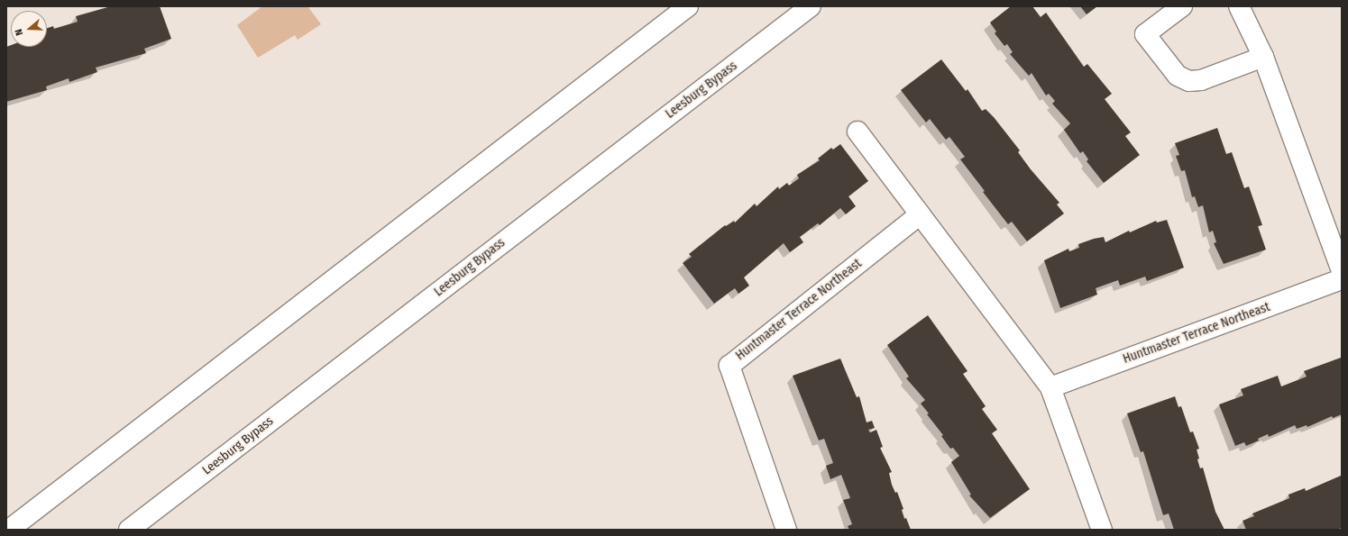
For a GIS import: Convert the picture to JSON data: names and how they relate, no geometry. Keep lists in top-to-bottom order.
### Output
{
  "streets": {
    "main road": ["Leesburg Bypass", "Huntmaster Terrace Northeast"]
  },
  "north": "left"
}
